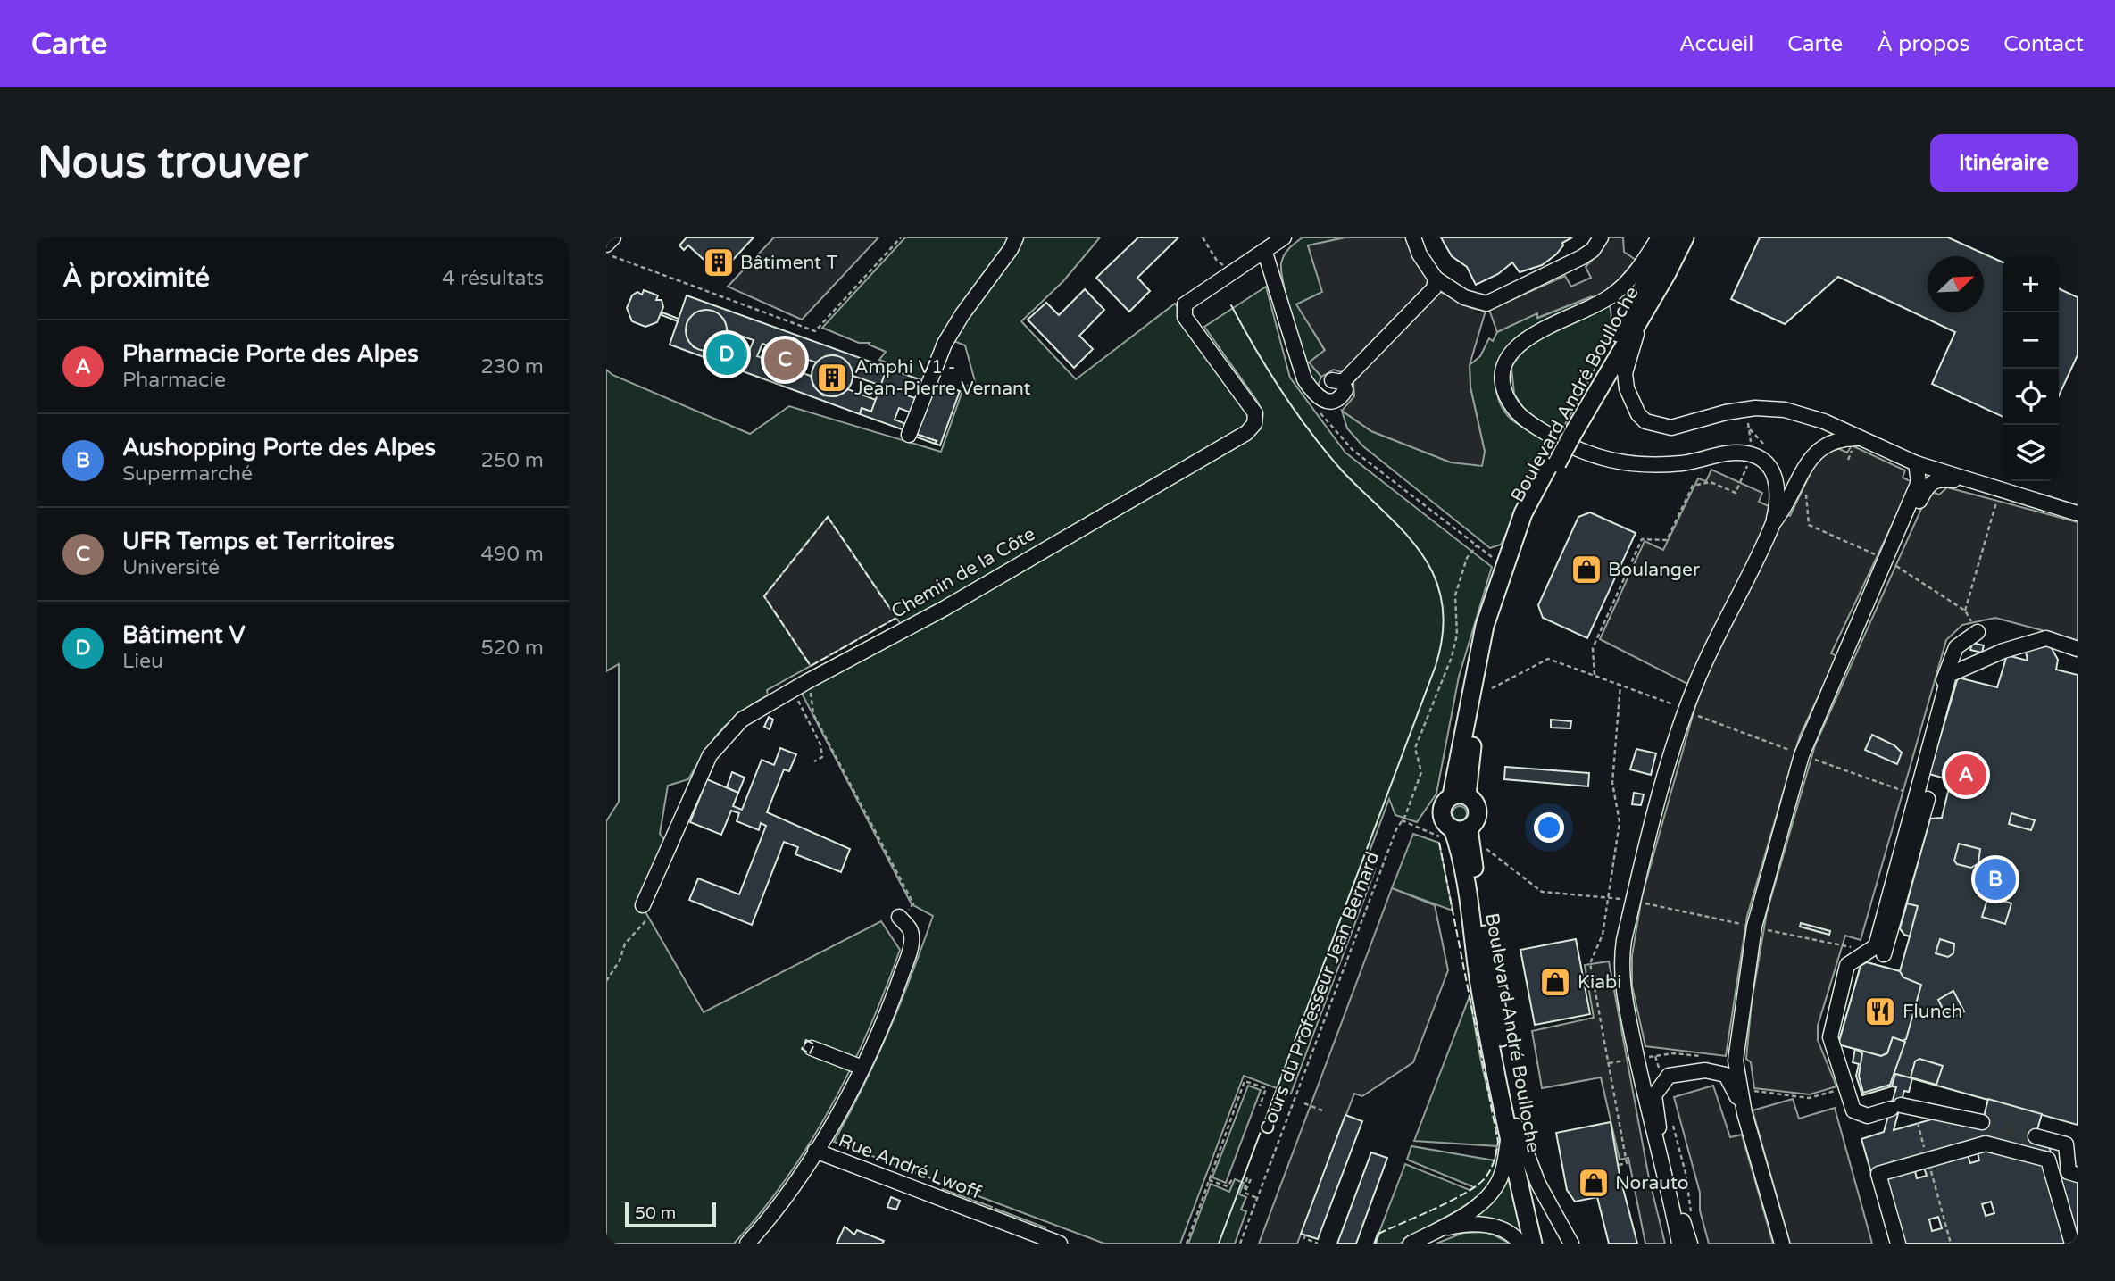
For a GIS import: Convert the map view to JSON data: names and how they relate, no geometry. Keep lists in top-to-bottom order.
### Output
{
  "streets": {
    "main road": ["Boulevard André Boulloche"],
    "street": ["Chemin de la Côte", "Rue André Lwoff"],
    "path": ["Cours du Professeur Jean Bernard"]
  },
  "places": {
    "building": ["Bâtiment T", "Amphi V1 - Jean-Pierre Vernant"],
    "shop": ["Boulanger", "Kiabi", "Norauto"],
    "restaurant": ["Flunch"]
  },
  "scale_bar": "50 m",
  "north": "top right",
  "page": {
    "header": "Carte",
    "nav": [
      "Accueil",
      "Carte",
      "À propos",
      "Contact"
    ],
    "buttons": "Itinéraire",
    "title": "Nous trouver",
    "heading": ["À proximité", "4 résultats"],
    "map_buttons": ["+", "−"],
    "list": [
      {
        "mark": "A",
        "name": "Pharmacie Porte des Alpes",
        "note": "Pharmacie",
        "value": "230 m"
      },
      {
        "mark": "B",
        "name": "Aushopping Porte des Alpes",
        "note": "Supermarché",
        "value": "250 m"
      },
      {
        "mark": "C",
        "name": "UFR Temps et Territoires",
        "note": "Université",
        "value": "490 m"
      },
      {
        "mark": "D",
        "name": "Bâtiment V",
        "note": "Lieu",
        "value": "520 m"
      }
    ],
    "pins": [
      "D",
      "C",
      "A",
      "B"
    ],
    "scale": "50 m"
  }
}
